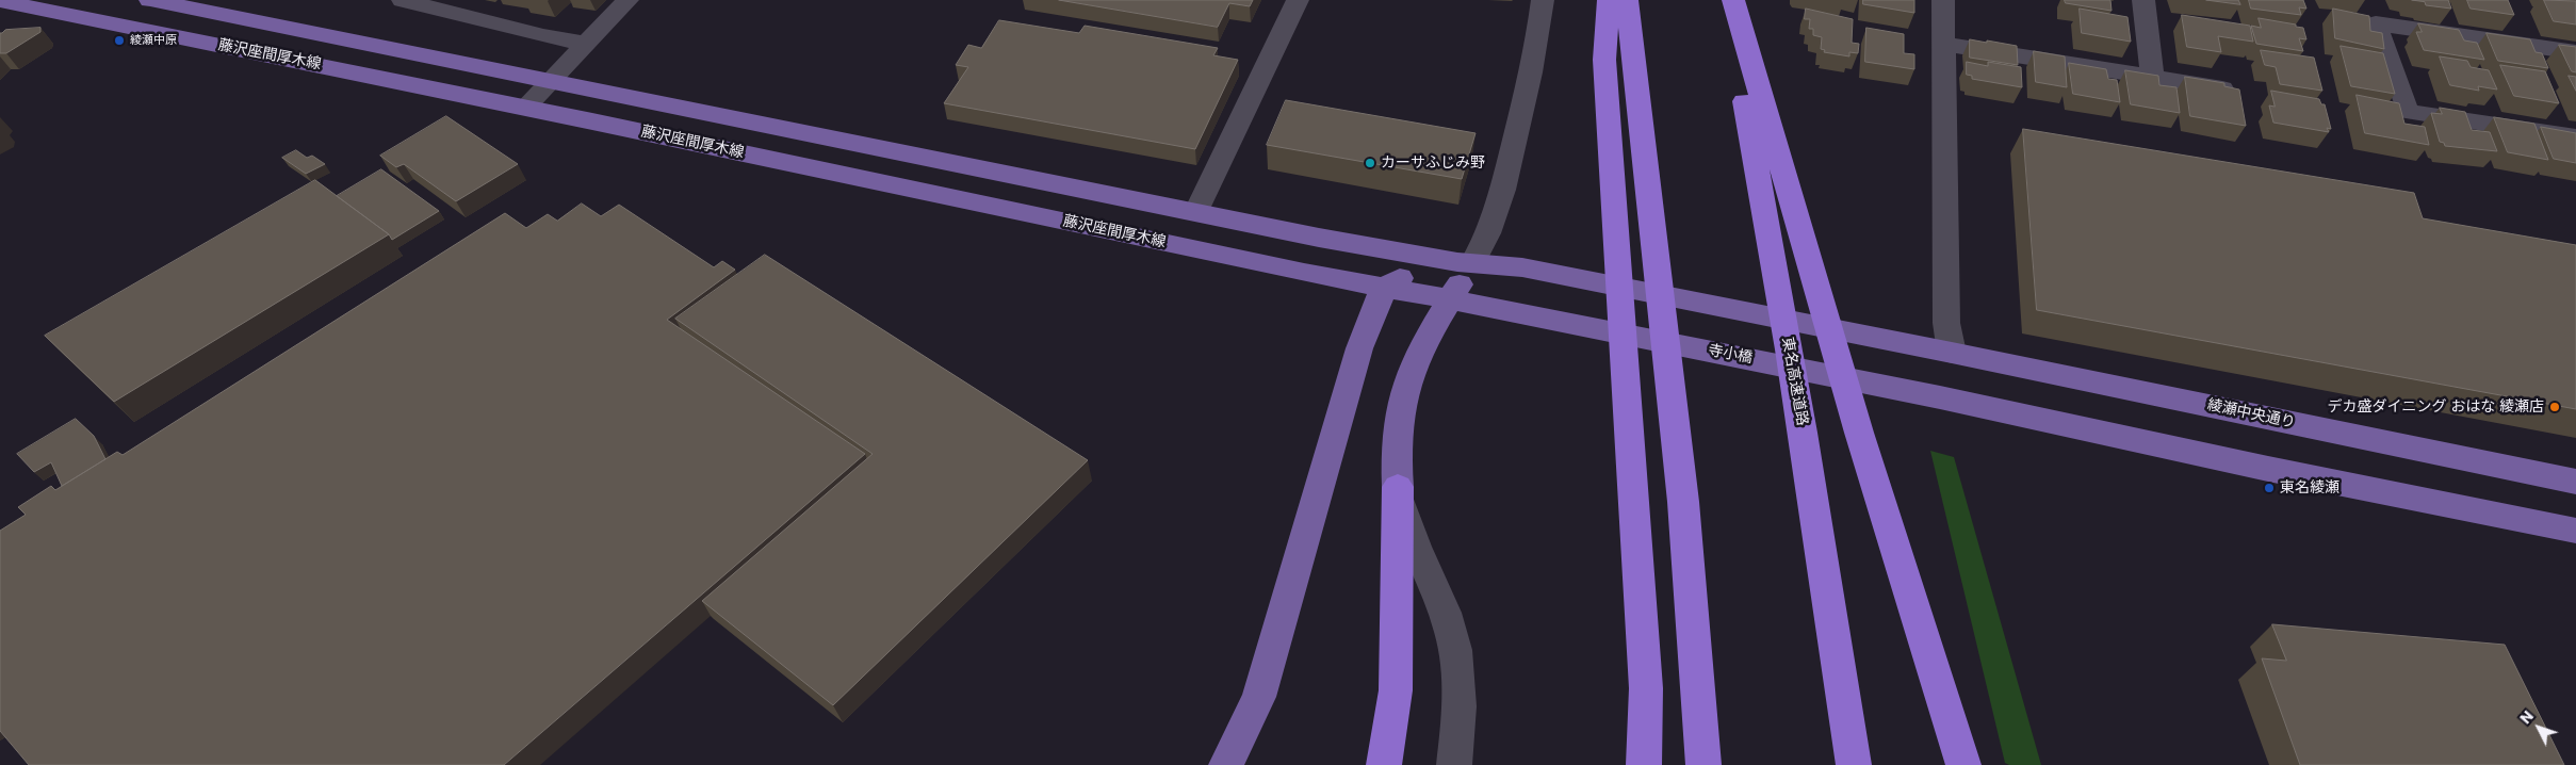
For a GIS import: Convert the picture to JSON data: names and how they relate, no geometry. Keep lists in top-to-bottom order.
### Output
{
  "streets": {
    "highway": ["東名高速道路"],
    "main road": ["藤沢座間厚木線", "寺小橋", "綾瀬中央通り"]
  },
  "crossings": [
    ["藤沢座間厚木線", "寺小橋"],
    ["藤沢座間厚木線", "綾瀬中央通り"]
  ],
  "places": [
    "綾瀬中原",
    "カーサふじみ野",
    "デカ盛ダイニング おはな 綾瀬店",
    "東名綾瀬"
  ],
  "north": "top left"
}
